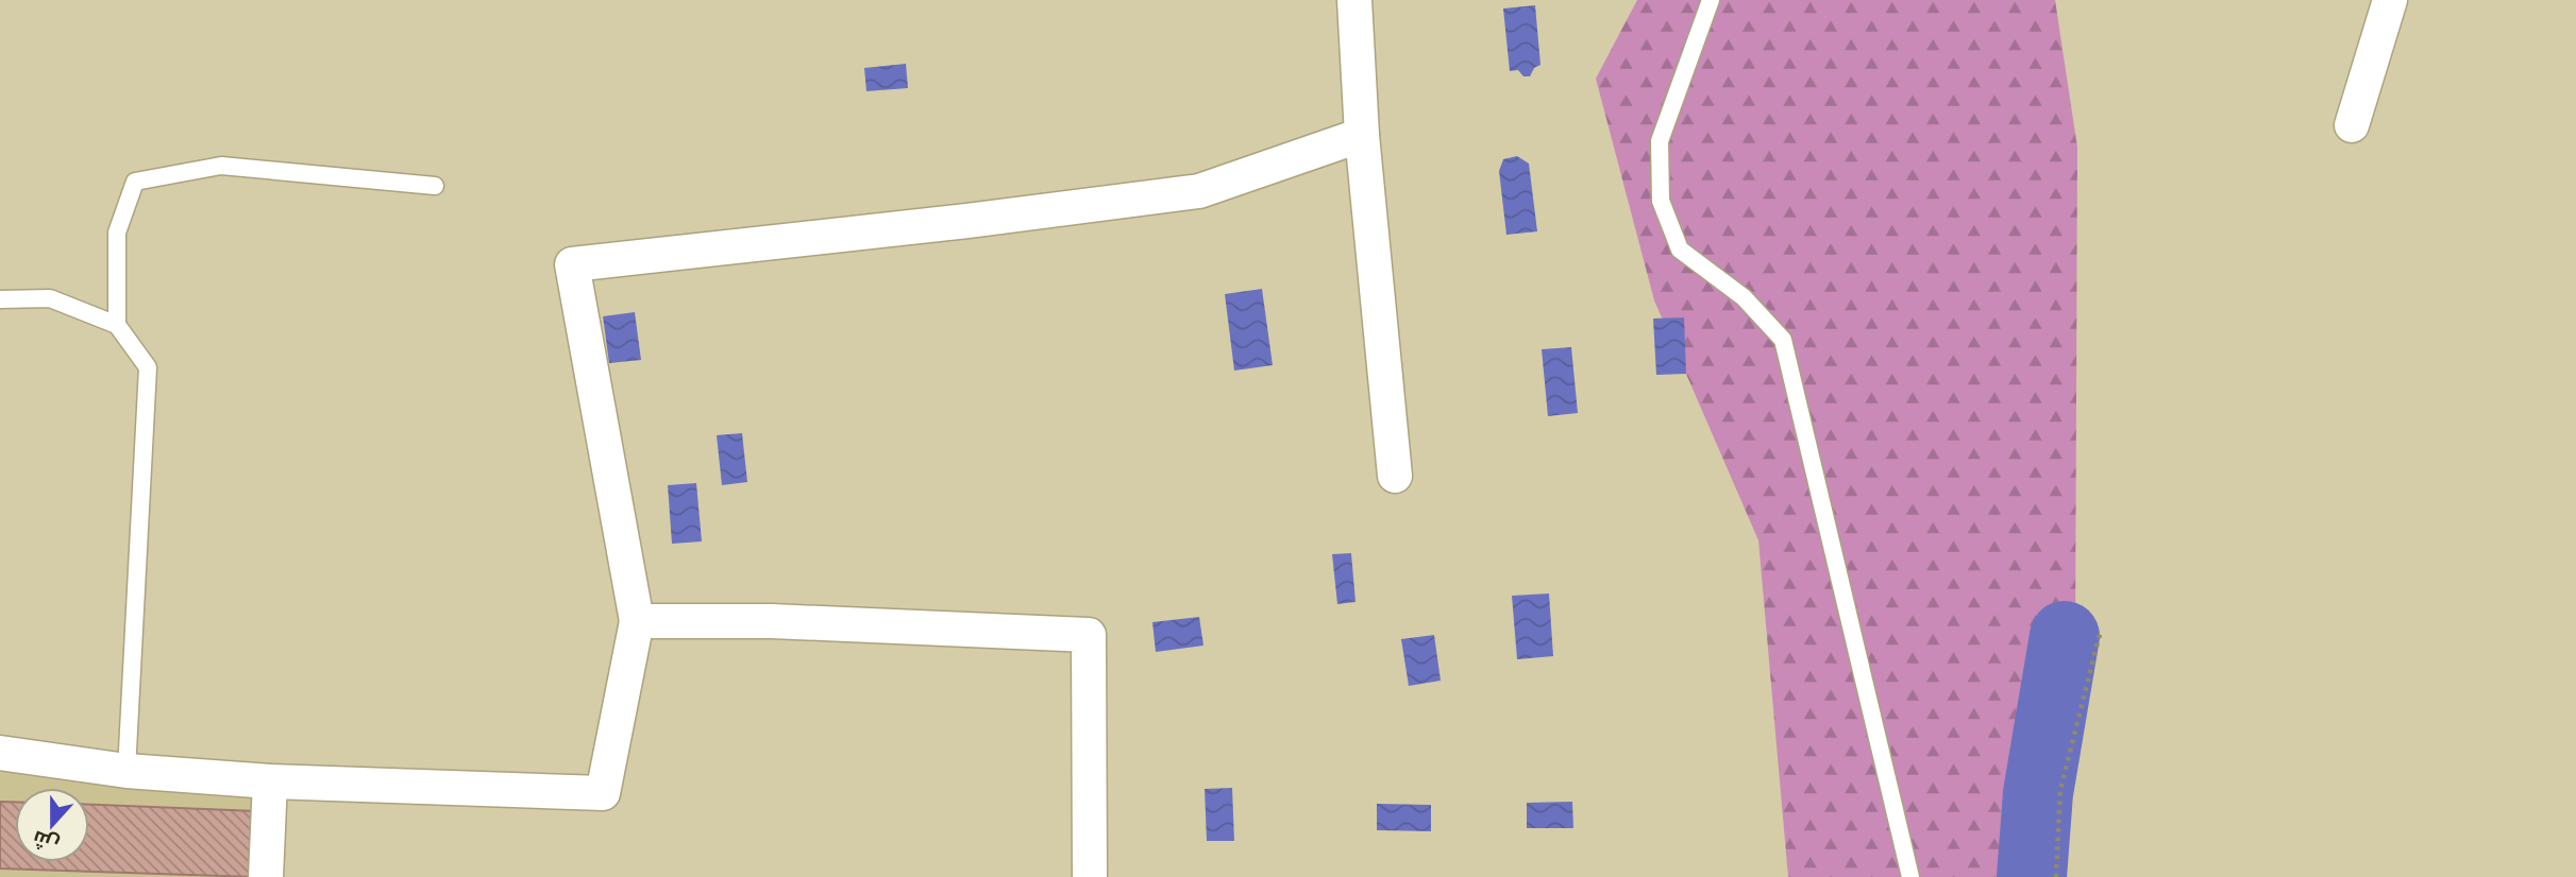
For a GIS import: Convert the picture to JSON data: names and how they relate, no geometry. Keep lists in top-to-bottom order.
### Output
{
  "north": "bottom"
}
